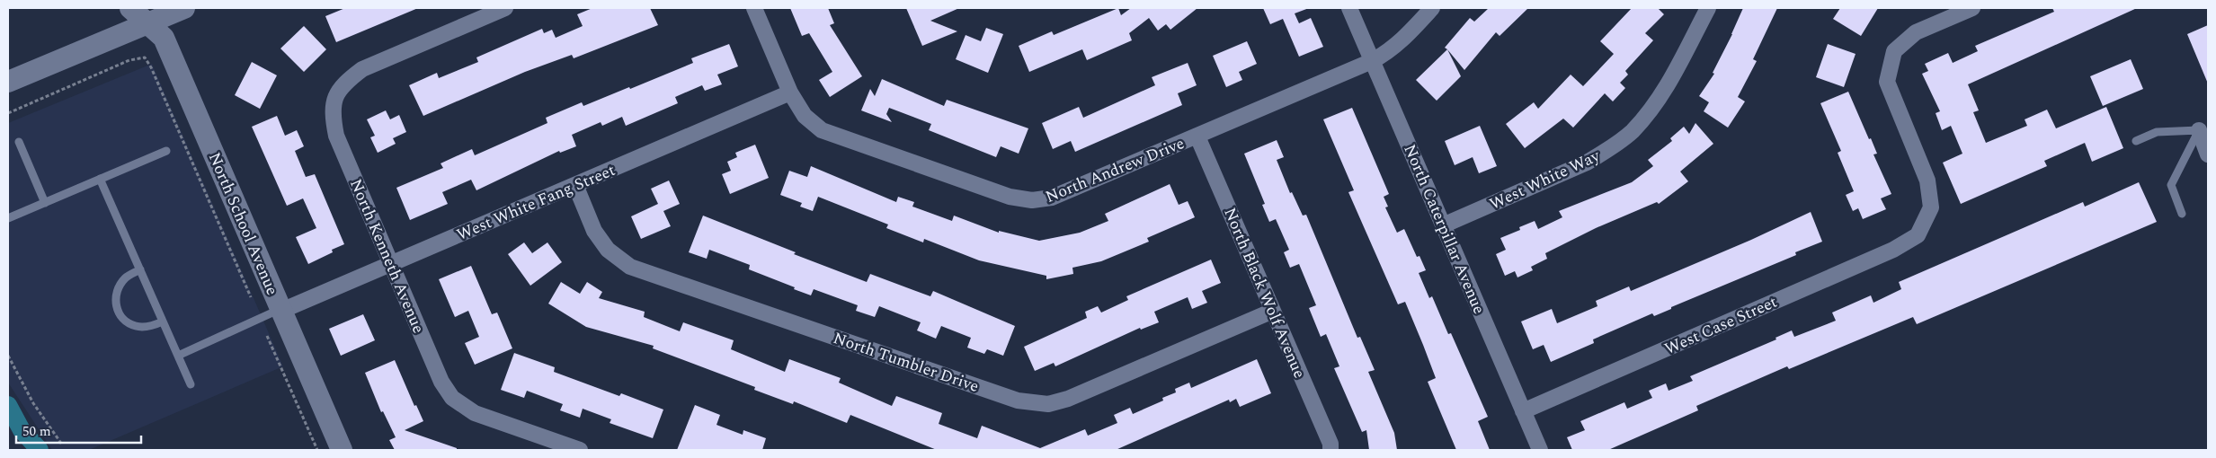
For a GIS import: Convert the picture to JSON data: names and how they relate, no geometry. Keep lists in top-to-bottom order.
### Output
{
  "streets": {
    "street": [
      "North Andrew Drive",
      "West White Way",
      "West White Fang Street",
      "North School Avenue",
      "North Caterpillar Avenue",
      "North Kenneth Avenue",
      "North Black Wolf Avenue",
      "West Case Street",
      "North Tumbler Drive"
    ]
  },
  "crossings": [
    ["North Andrew Drive", "West White Fang Street"],
    ["North Andrew Drive", "North Caterpillar Avenue"],
    ["North Andrew Drive", "North Black Wolf Avenue"],
    ["West White Way", "North Caterpillar Avenue"],
    ["West White Fang Street", "North School Avenue"],
    ["West White Fang Street", "North Kenneth Avenue"],
    ["West White Fang Street", "North Tumbler Drive"],
    ["North Caterpillar Avenue", "West Case Street"],
    ["North Black Wolf Avenue", "North Tumbler Drive"]
  ],
  "scale_bar": "50 m"
}
